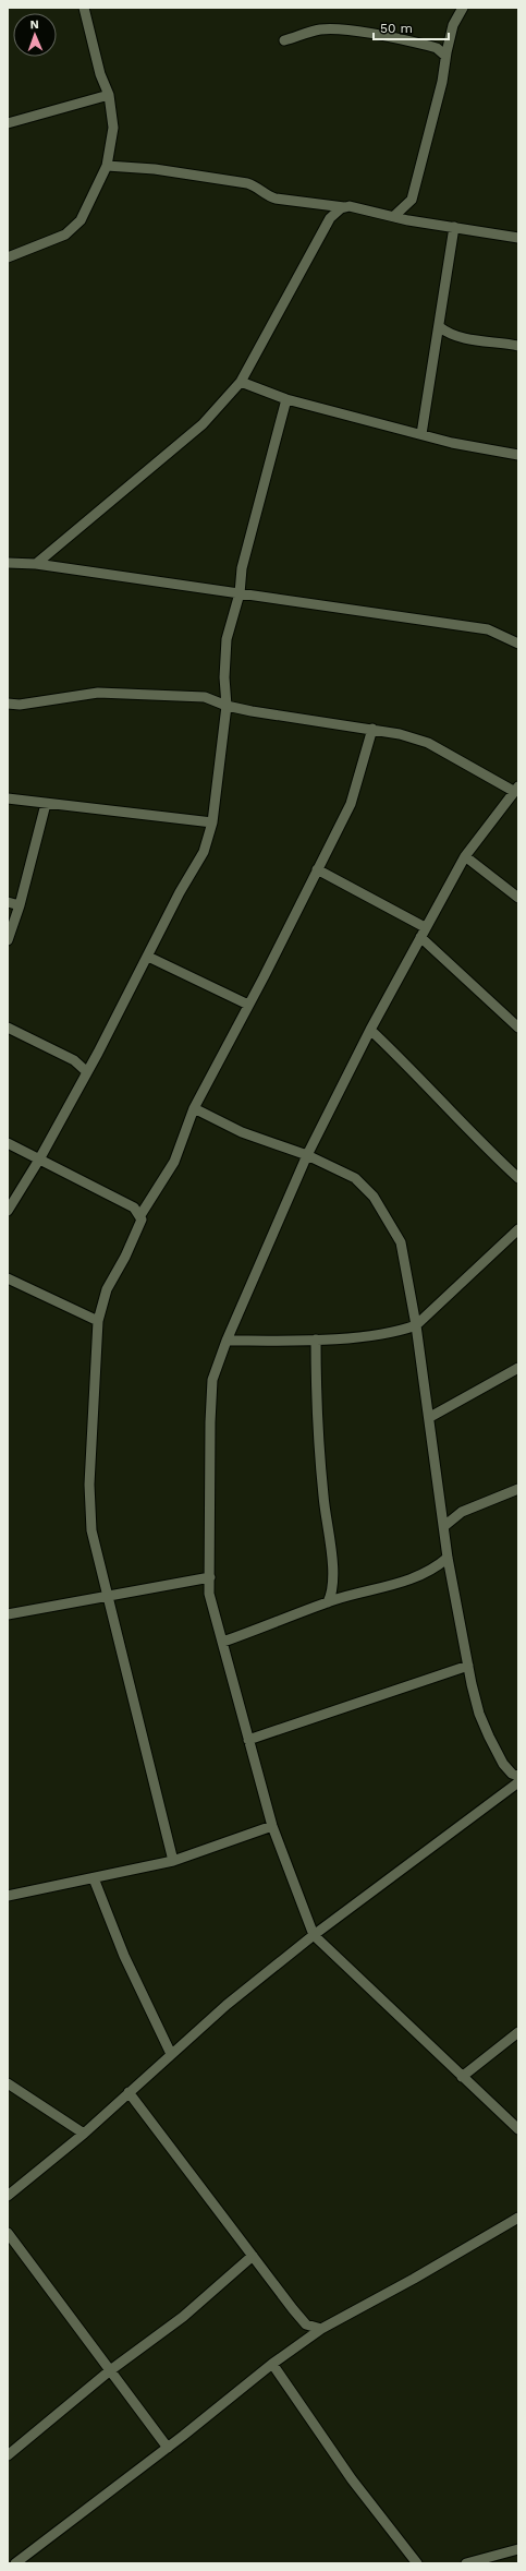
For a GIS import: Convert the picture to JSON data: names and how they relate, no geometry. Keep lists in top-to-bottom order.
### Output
{
  "scale_bar": "50 m",
  "north": "top"
}
